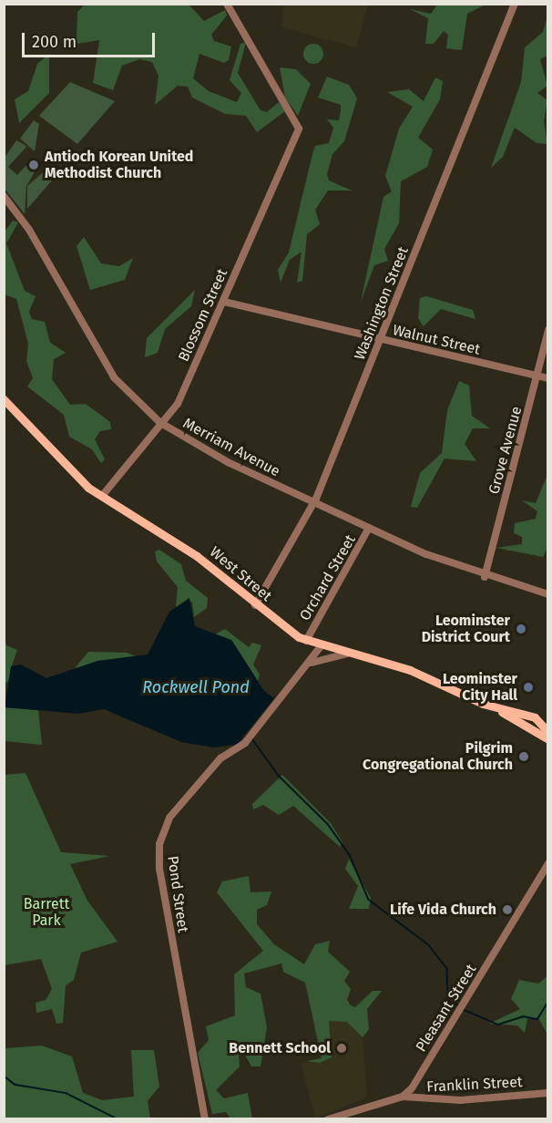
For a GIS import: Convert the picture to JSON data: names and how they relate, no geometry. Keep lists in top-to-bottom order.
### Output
{
  "streets": {
    "main road": ["West Street"],
    "street": [
      "Washington Street",
      "Blossom Street",
      "Walnut Street",
      "Merriam Avenue",
      "Grove Avenue",
      "Orchard Street",
      "Pond Street",
      "Pleasant Street",
      "Franklin Street"
    ]
  },
  "crossings": [
    ["Washington Street", "Walnut Street"],
    ["Washington Street", "Merriam Avenue"],
    ["Washington Street", "West Street"],
    ["Blossom Street", "Walnut Street"],
    ["Blossom Street", "Merriam Avenue"],
    ["Blossom Street", "West Street"],
    ["Walnut Street", "Grove Avenue"],
    ["Merriam Avenue", "Grove Avenue"],
    ["Merriam Avenue", "Orchard Street"],
    ["West Street", "Orchard Street"],
    ["West Street", "Pond Street"],
    ["Pleasant Street", "Franklin Street"]
  ],
  "water": ["Rockwell Pond"],
  "parks": ["Barrett Park"],
  "places": [
    "Antioch Korean United Methodist Church",
    "Leominster District Court",
    "Leominster City Hall",
    "Pilgrim Congregational Church",
    "Life Vida Church",
    "Bennett School"
  ],
  "scale_bar": "200 m"
}
